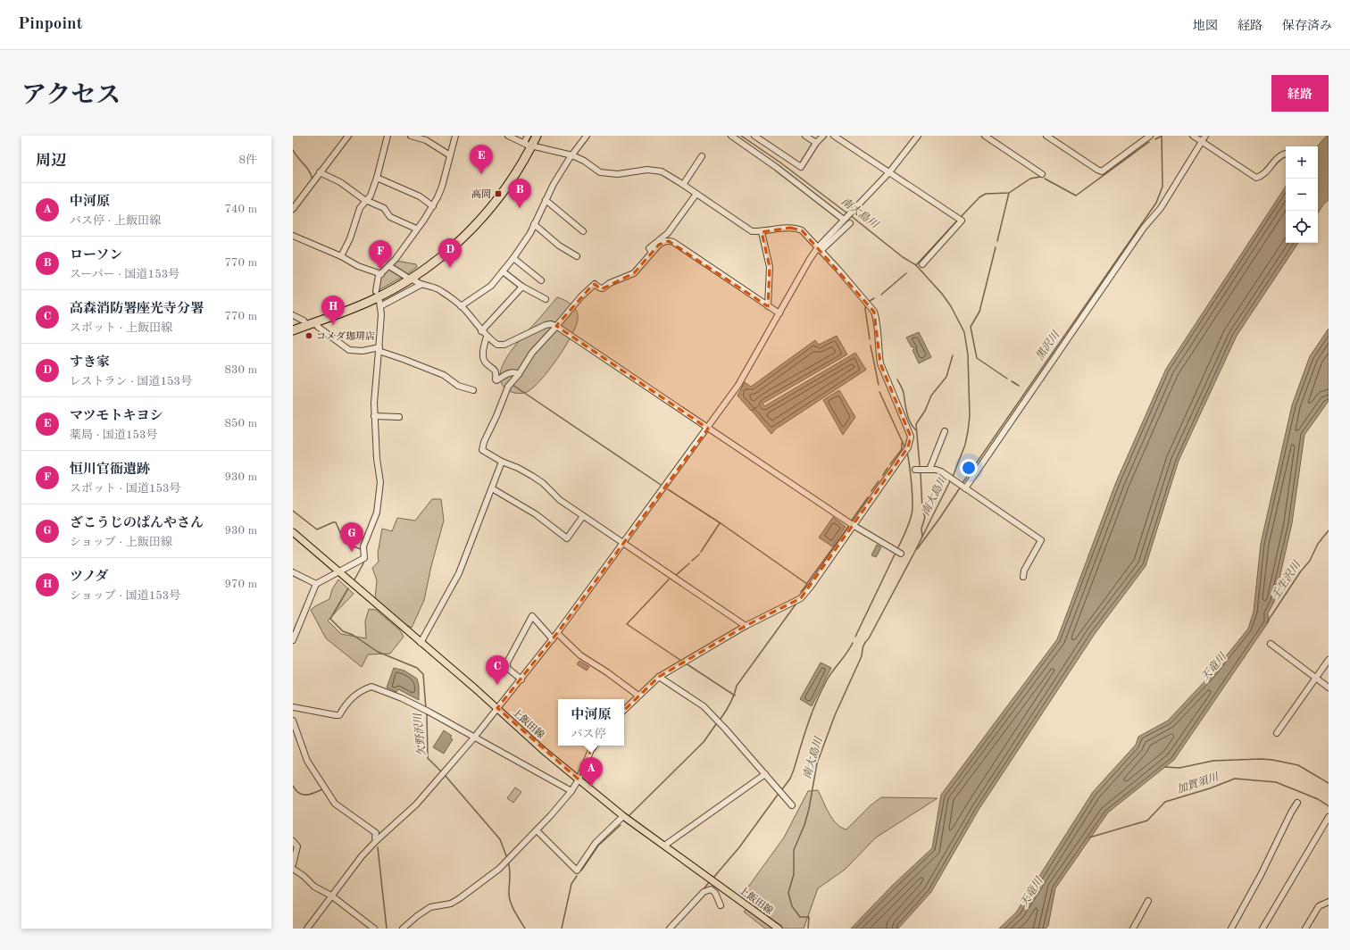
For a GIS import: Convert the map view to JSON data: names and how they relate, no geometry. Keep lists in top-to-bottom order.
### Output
{
  "streets": {
    "main road": ["上飯田線"]
  },
  "water": [
    "南大島川",
    "黒沢川",
    "壬生沢川",
    "天竜川",
    "欠野沢川",
    "加賀須川"
  ],
  "places": {
    "transit": ["高岡"],
    "other": ["コメダ珈琲店"]
  },
  "page": {
    "header": "Pinpoint",
    "nav": ["地図", "経路", "保存済み"],
    "title": "アクセス",
    "buttons": "経路",
    "heading": ["周辺", "8件"],
    "pins": [
      "E",
      "B",
      "D",
      "F",
      "H",
      "G",
      "C",
      "A"
    ],
    "map_buttons": ["+", "−"],
    "list": [
      {
        "mark": "A",
        "name": "中河原",
        "note": "バス停 · 上飯田線",
        "value": "740 m"
      },
      {
        "mark": "B",
        "name": "ローソン",
        "note": "スーパー · 国道153号",
        "value": "770 m"
      },
      {
        "mark": "C",
        "name": "高森消防署座光寺分署",
        "note": "スポット · 上飯田線",
        "value": "770 m"
      },
      {
        "mark": "D",
        "name": "すき家",
        "note": "レストラン · 国道153号",
        "value": "830 m"
      },
      {
        "mark": "E",
        "name": "マツモトキヨシ",
        "note": "薬局 · 国道153号",
        "value": "850 m"
      },
      {
        "mark": "F",
        "name": "恒川官衙遺跡",
        "note": "スポット · 国道153号",
        "value": "930 m"
      },
      {
        "mark": "G",
        "name": "ざこうじのぱんやさん",
        "note": "ショップ · 上飯田線",
        "value": "930 m"
      },
      {
        "mark": "H",
        "name": "ツノダ",
        "note": "ショップ · 国道153号",
        "value": "970 m"
      }
    ],
    "popup": ["中河原", "バス停"]
  }
}
